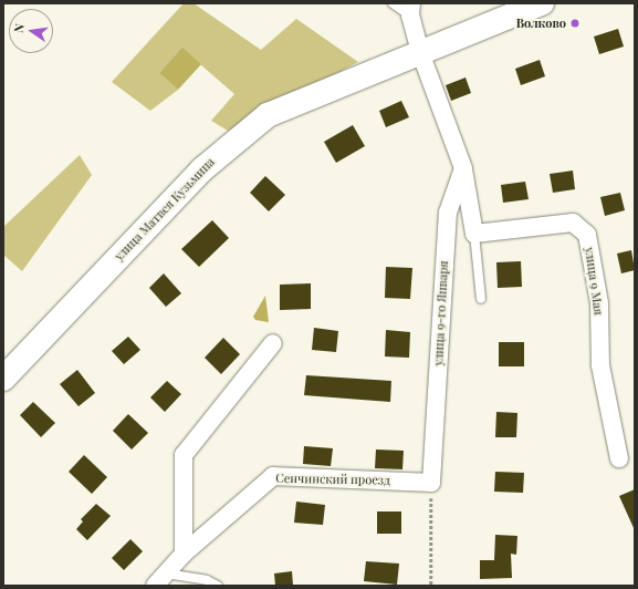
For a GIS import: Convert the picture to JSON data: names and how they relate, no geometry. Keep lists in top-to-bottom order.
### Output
{
  "streets": {
    "main road": ["улица Матвея Кузьмина"],
    "street": ["улица 9 Мая", "улица 9-го Января", "Сенчинский проезд"]
  },
  "crossings": [
    ["улица 9-го Января", "Сенчинский проезд"]
  ],
  "places": ["Волково"],
  "north": "left"
}
